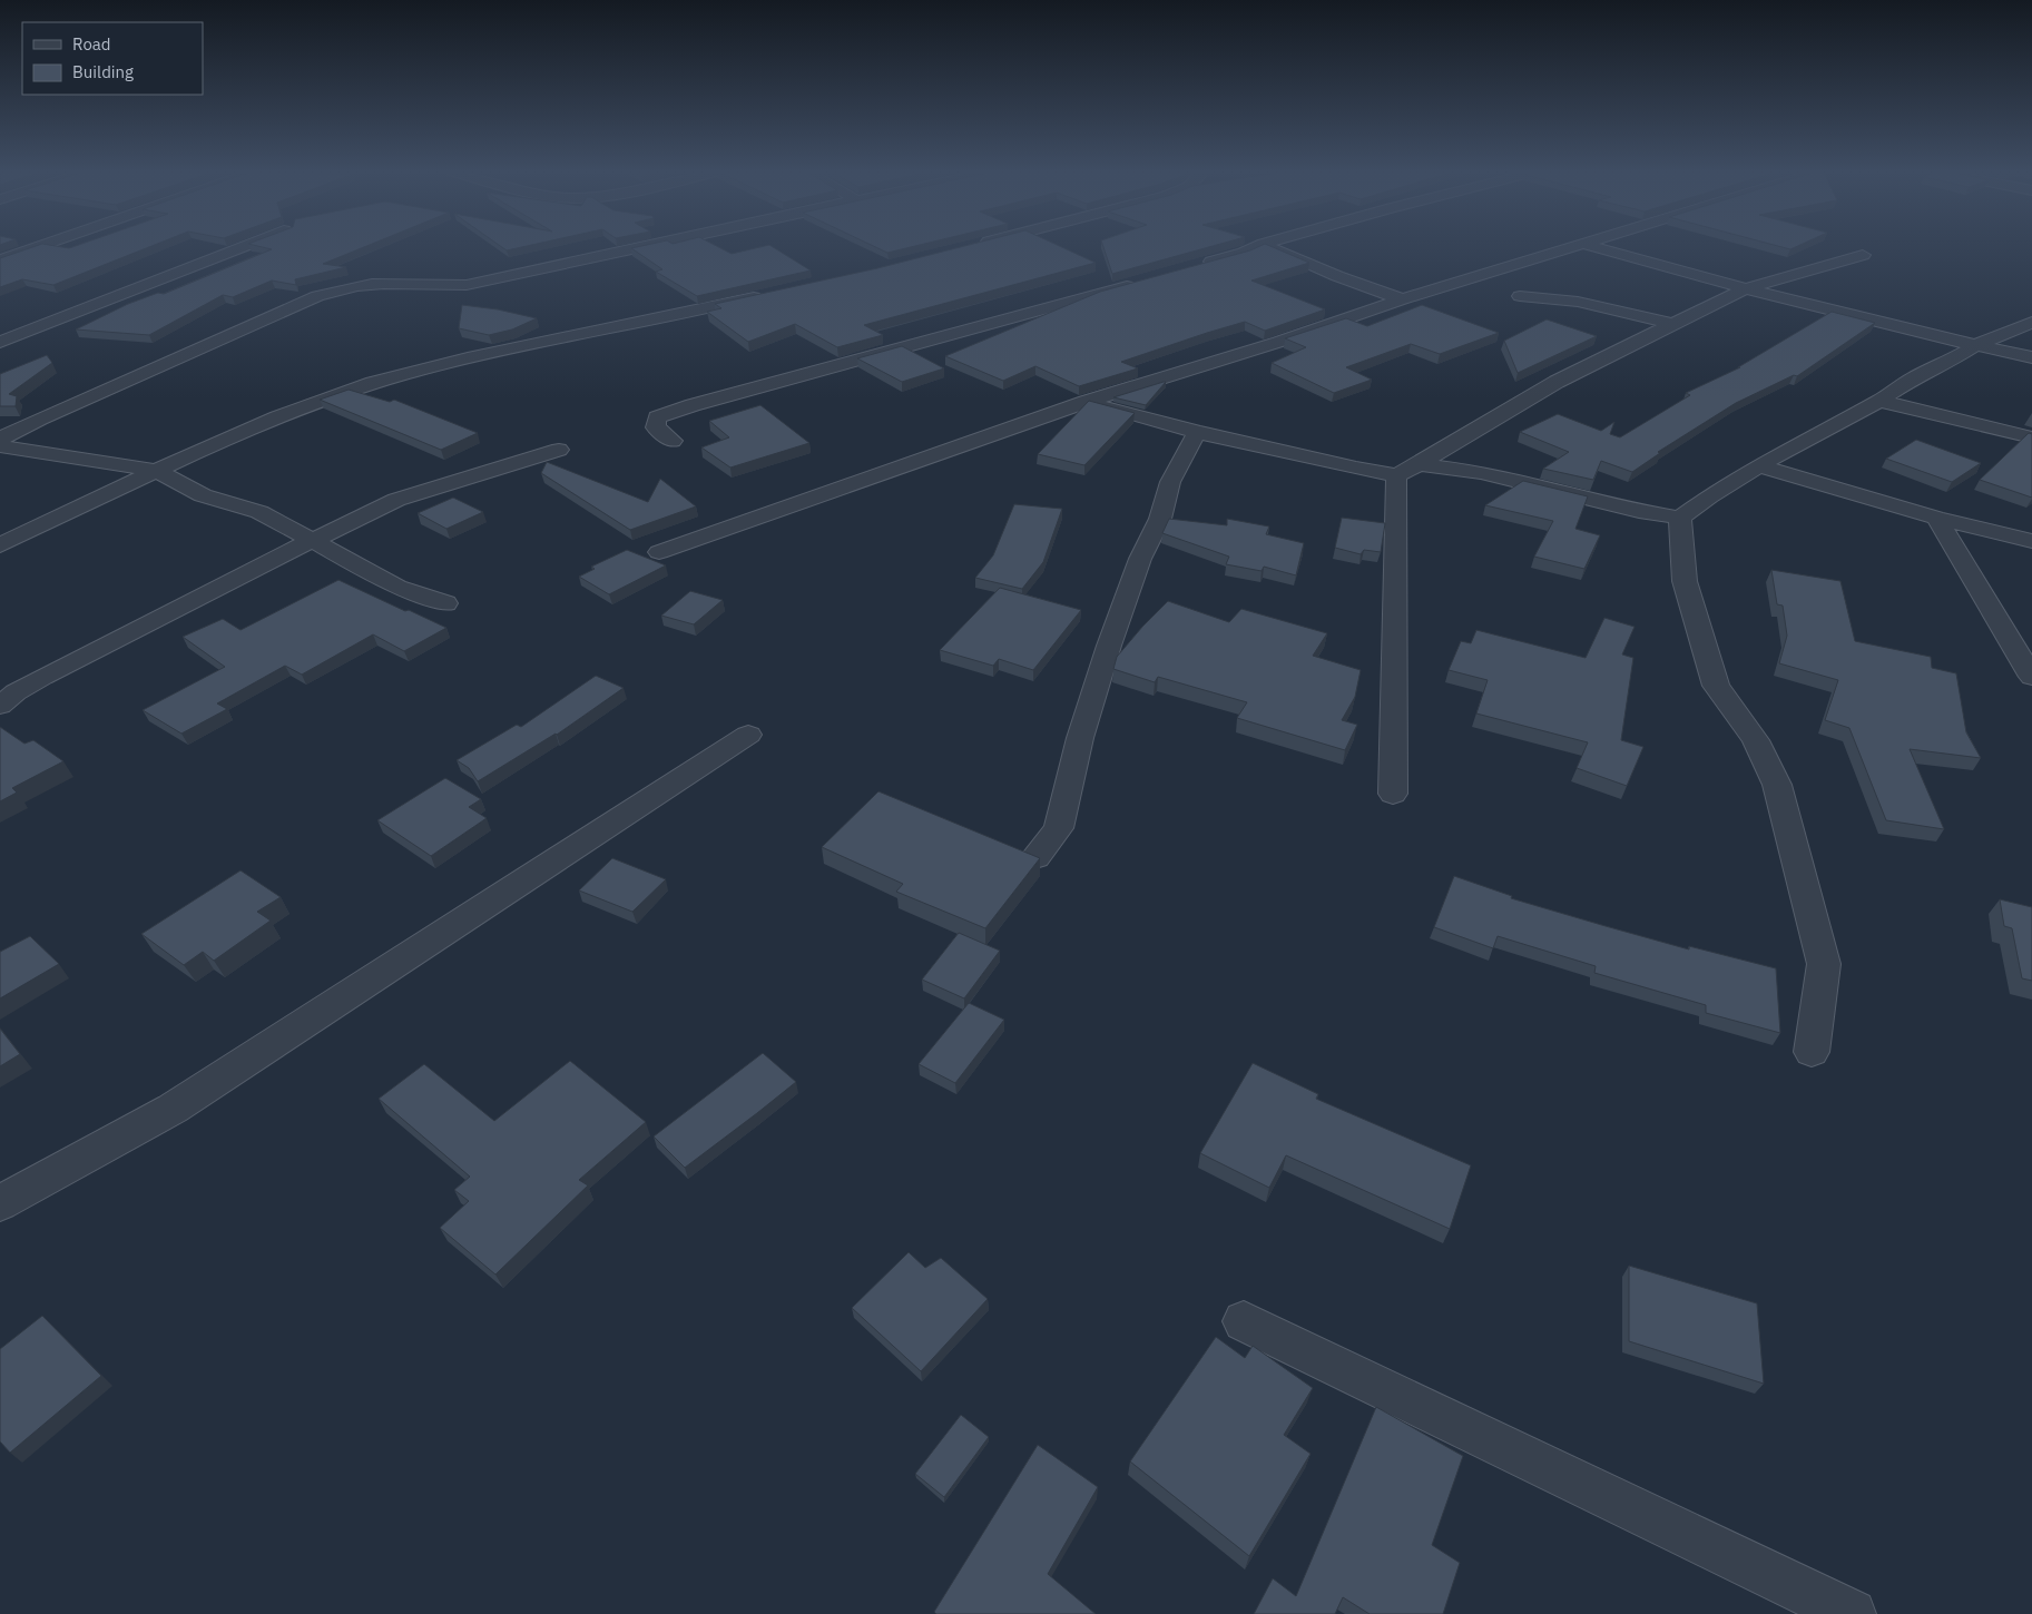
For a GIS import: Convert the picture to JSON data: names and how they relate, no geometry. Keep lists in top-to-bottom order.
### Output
{
  "legend": ["Road", "Building"]
}
